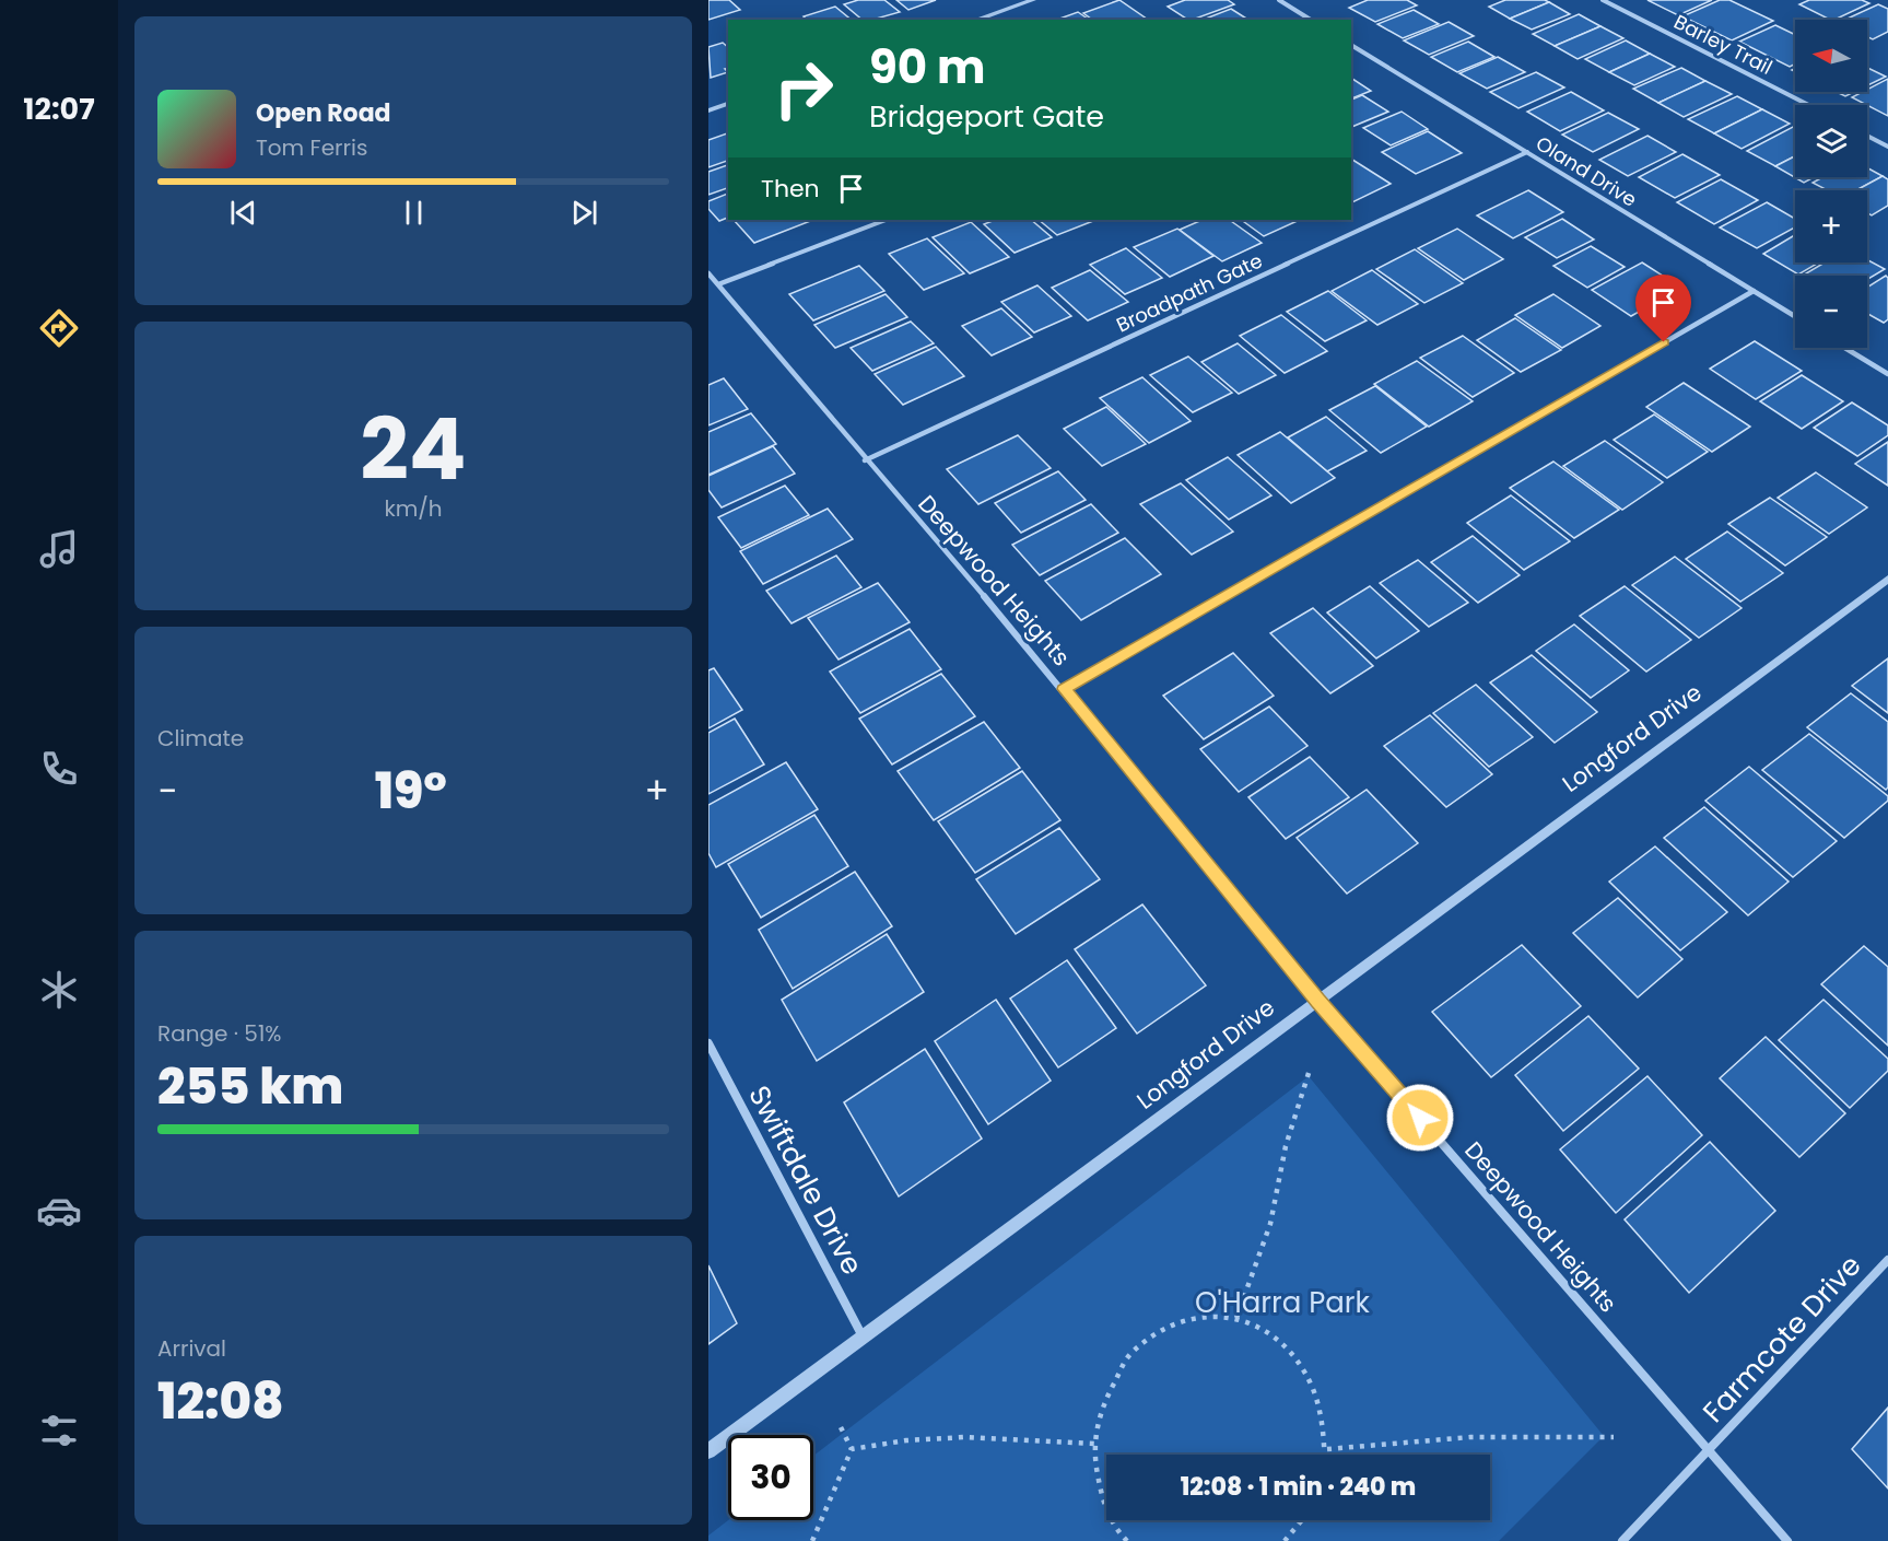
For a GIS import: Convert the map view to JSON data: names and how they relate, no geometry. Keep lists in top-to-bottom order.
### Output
{
  "streets": {
    "street": [
      "Barley Trail",
      "Oland Drive",
      "Broadpath Gate",
      "Deepwood Heights",
      "Longford Drive",
      "Swiftdale Drive",
      "Farmcote Drive"
    ]
  },
  "crossings": [
    ["Oland Drive", "Broadpath Gate"],
    ["Broadpath Gate", "Deepwood Heights"],
    ["Deepwood Heights", "Longford Drive"],
    ["Deepwood Heights", "Farmcote Drive"],
    ["Longford Drive", "Swiftdale Drive"]
  ],
  "parks": ["O'Harra Park"],
  "north": "left",
  "page": {
    "tabs": "12:07",
    "map_buttons": ["+", "−"],
    "turn": ["90 m", "Bridgeport Gate"],
    "song": ["Open Road", "Tom Ferris"],
    "then": "Then",
    "tile": [
      ["24", "km/h"],
      "Climate",
      ["Range · 51%", "255 km"],
      ["Arrival", "12:08"]
    ],
    "heat": ["−", "19°", "+"],
    "limit": "30",
    "trip": "12:08 · 1 min · 240 m"
  }
}
